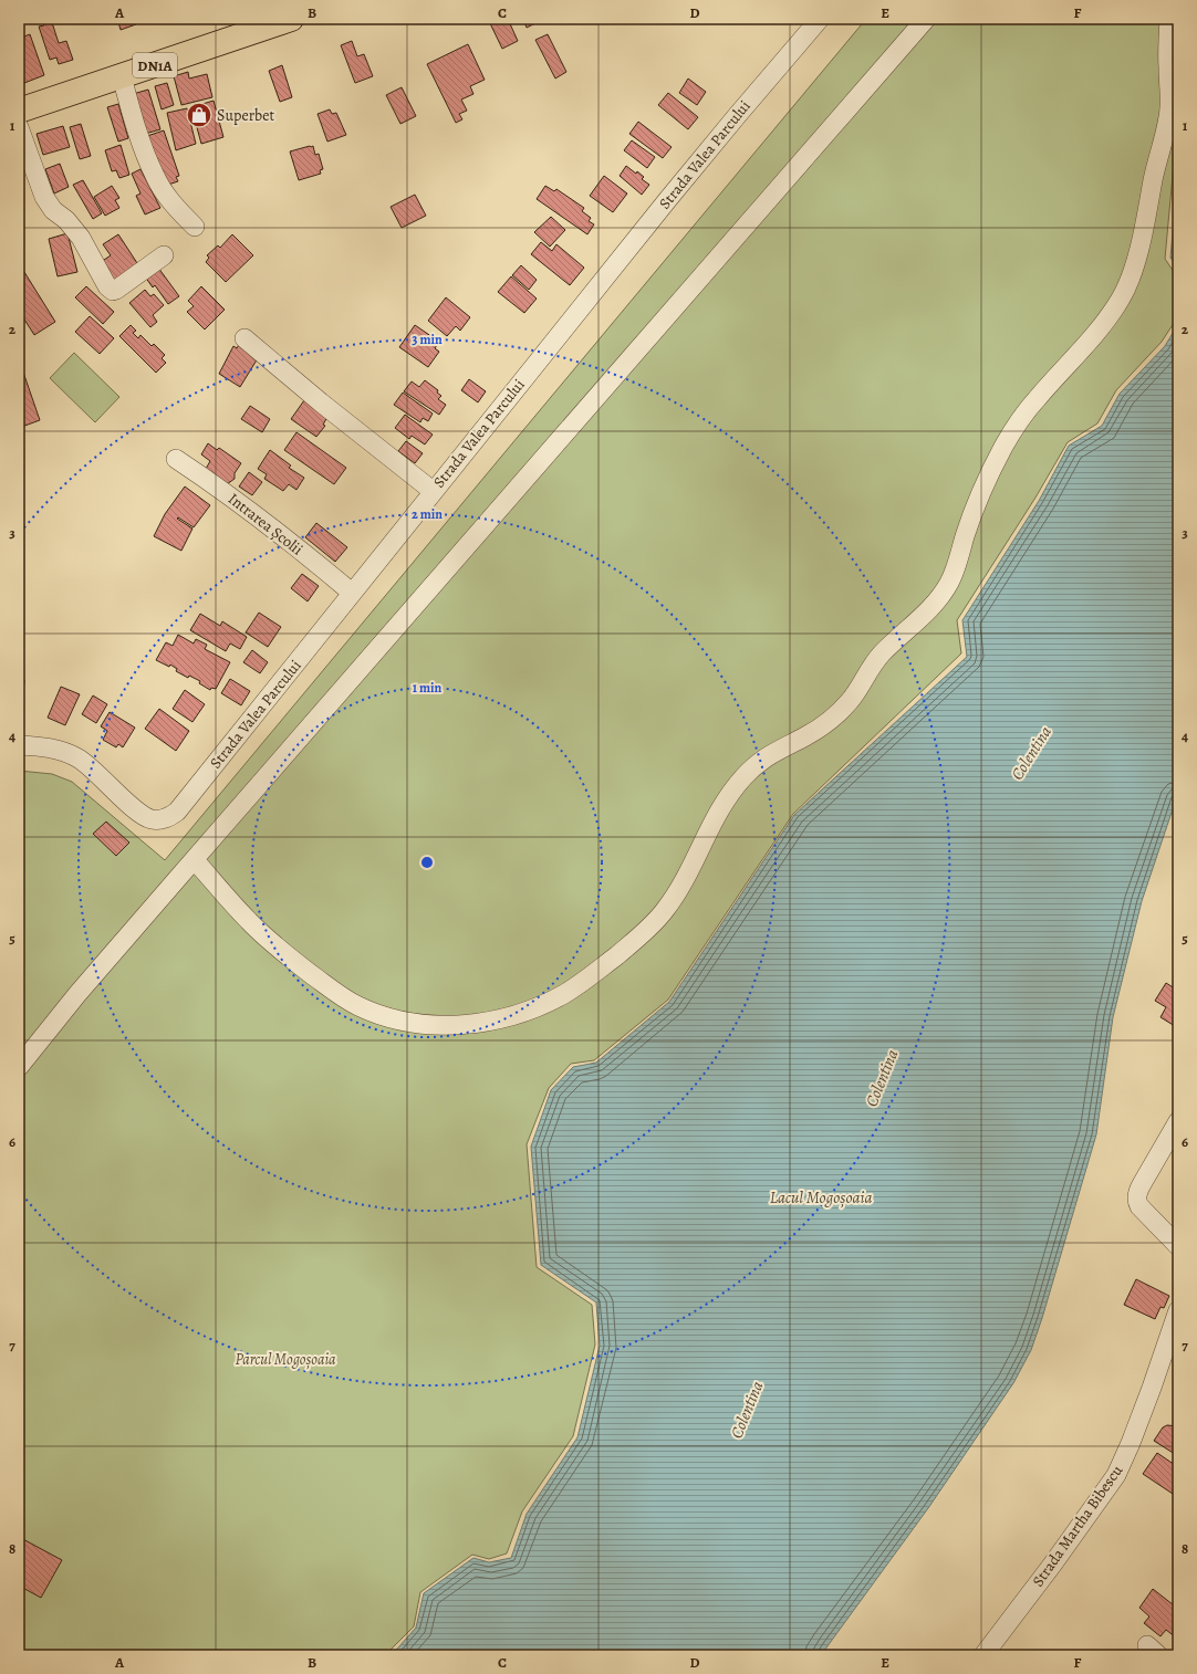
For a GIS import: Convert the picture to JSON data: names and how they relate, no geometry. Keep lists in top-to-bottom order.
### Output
{
  "streets": {
    "main road": ["DN1A"],
    "street": ["Strada Valea Parcului", "Intrarea Școlii", "Strada Martha Bibescu"]
  },
  "crossings": [
    ["Strada Valea Parcului", "Intrarea Școlii"]
  ],
  "water": ["Colentina", "Lacul Mogoșoaia"],
  "parks": ["Parcul Mogoșoaia"],
  "places": {
    "shop": ["Superbet"]
  },
  "grid": {
    "columns": [
      "A",
      "B",
      "C",
      "D",
      "E",
      "F"
    ],
    "rows": [
      "1",
      "2",
      "3",
      "4",
      "5",
      "6",
      "7",
      "8"
    ]
  },
  "rings": ["3 min", "2 min", "1 min"]
}
